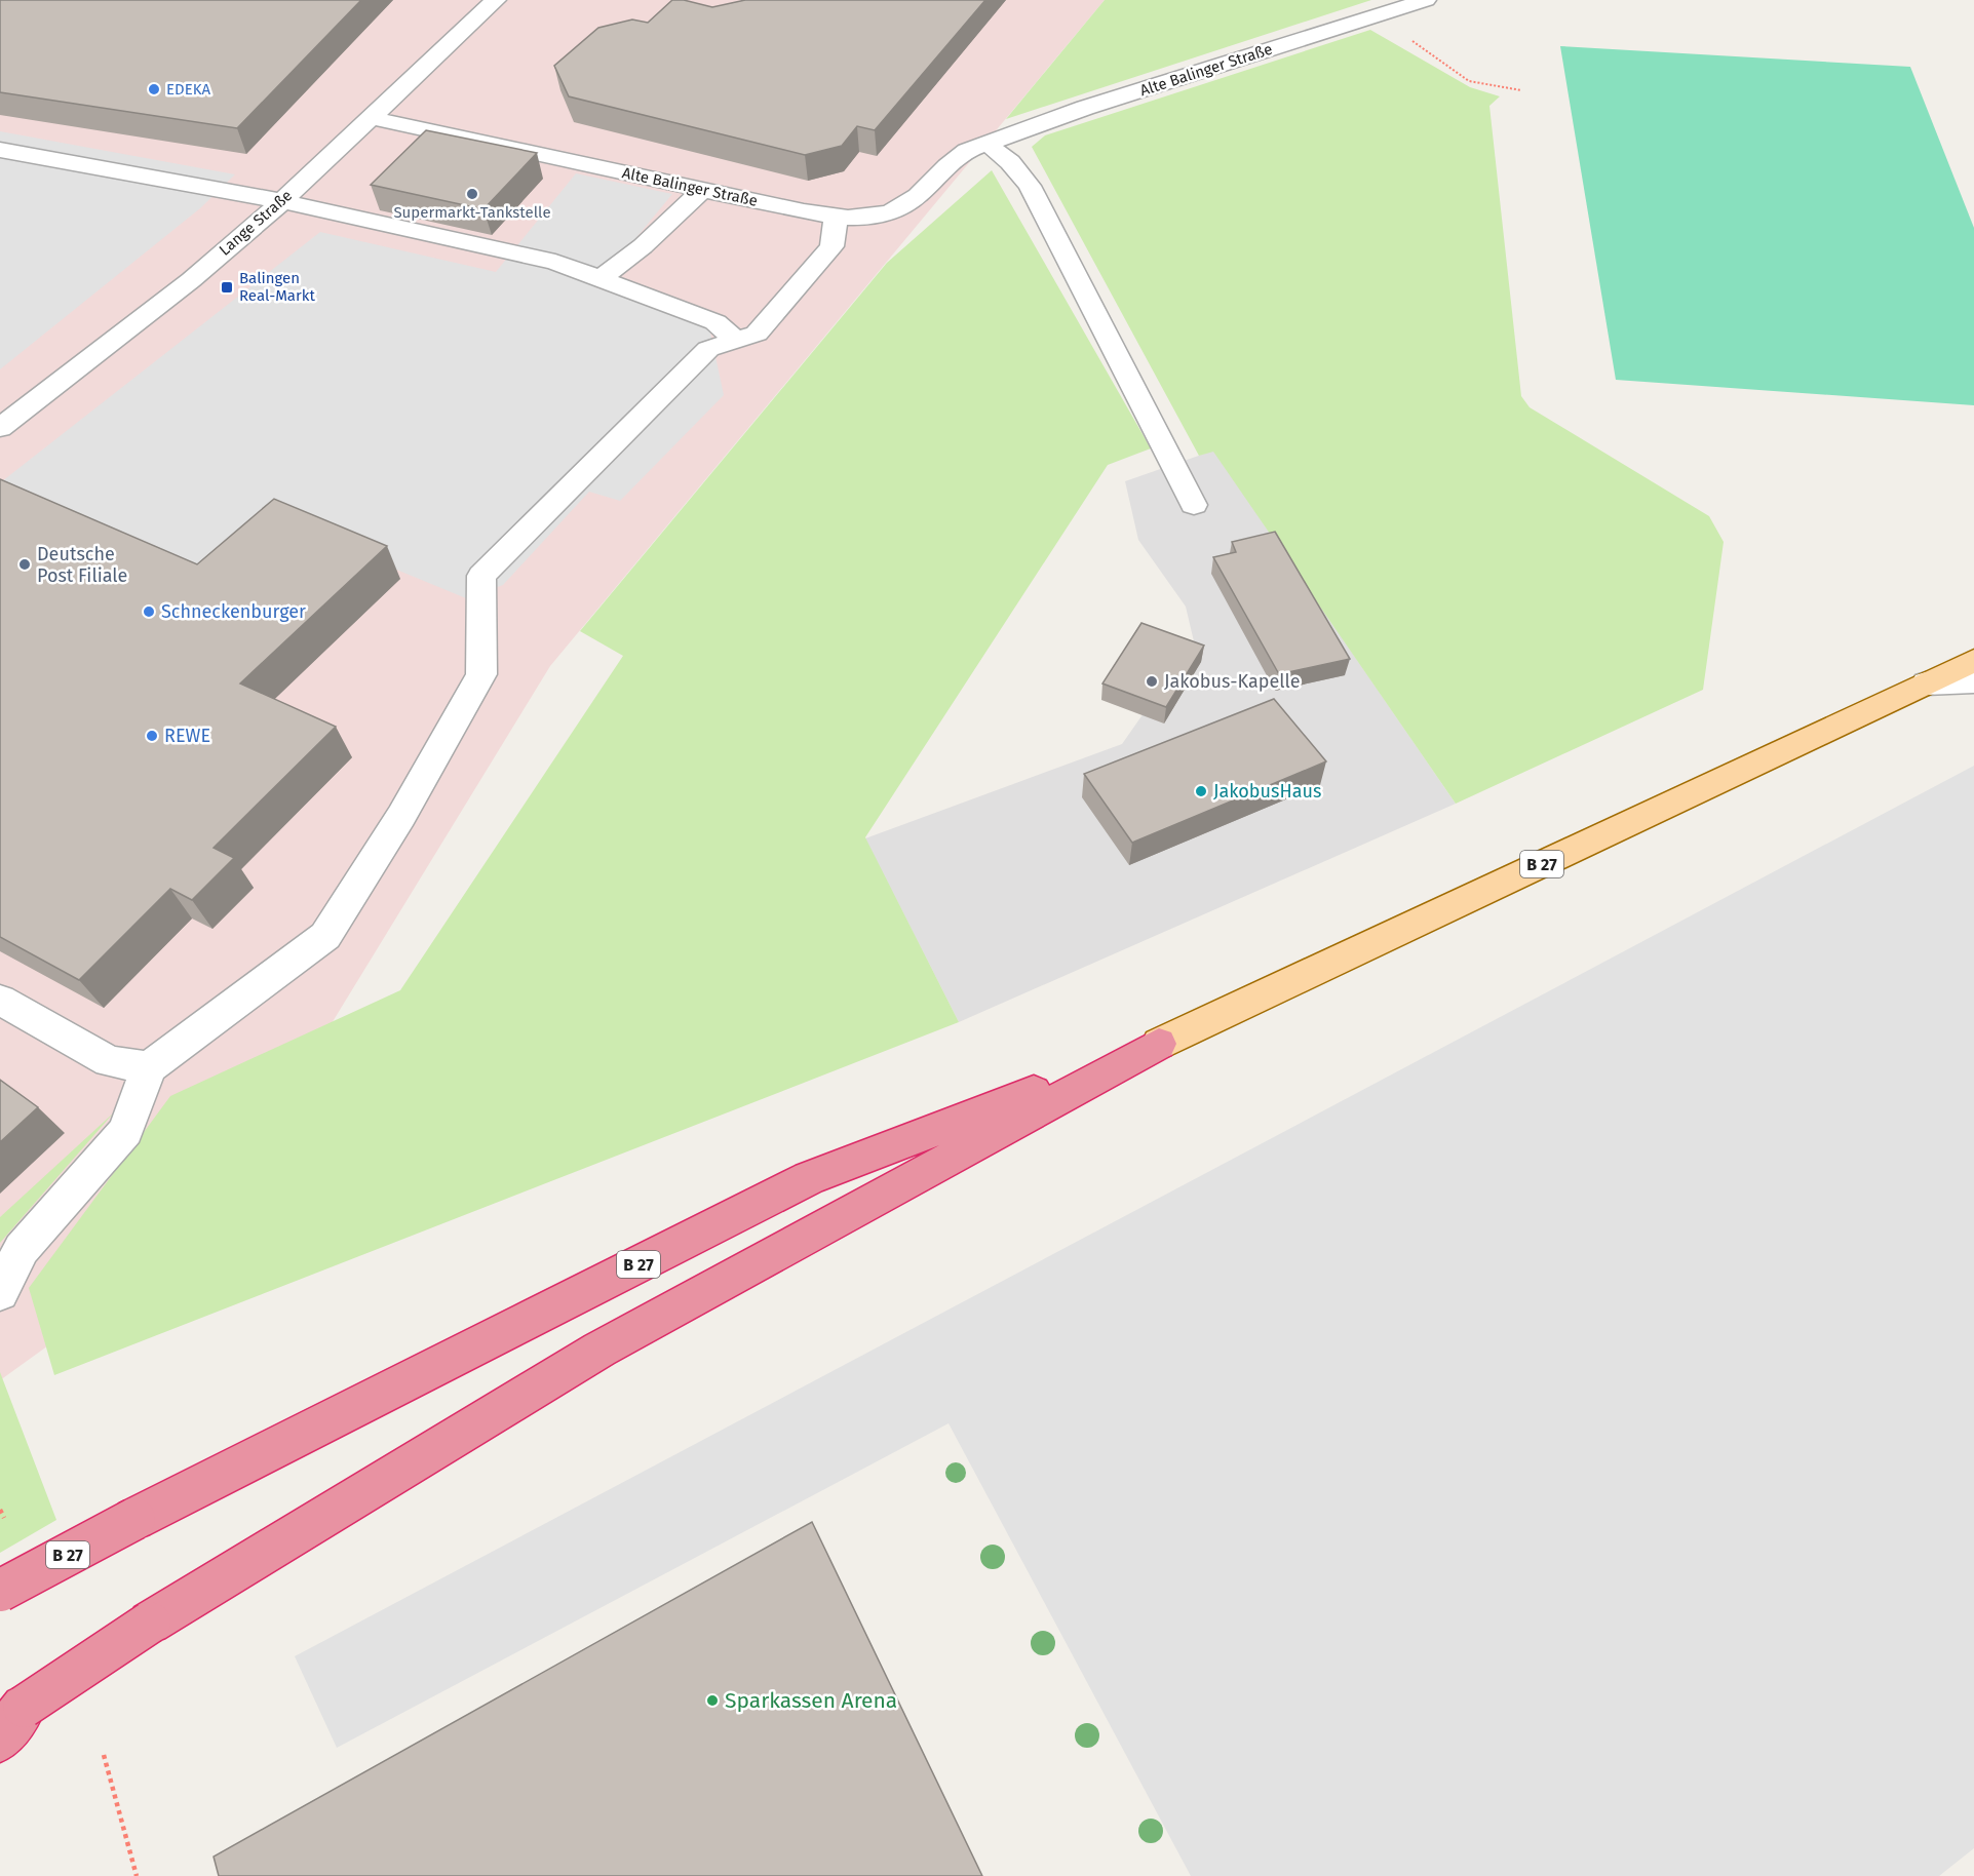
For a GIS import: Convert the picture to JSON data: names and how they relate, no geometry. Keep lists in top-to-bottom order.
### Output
{
  "streets": {
    "highway": ["B 27"],
    "street": ["Alte Balinger Straße", "Lange Straße"]
  },
  "crossings": [
    ["Alte Balinger Straße", "Lange Straße"]
  ],
  "places": {
    "other": [
      "EDEKA",
      "Supermarkt-Tankstelle",
      "Deutsche Post Filiale",
      "Schneckenburger",
      "Jakobus-Kapelle",
      "REWE",
      "JakobusHaus",
      "Sparkassen Arena"
    ],
    "transit": ["Balingen Real-Markt"]
  }
}
